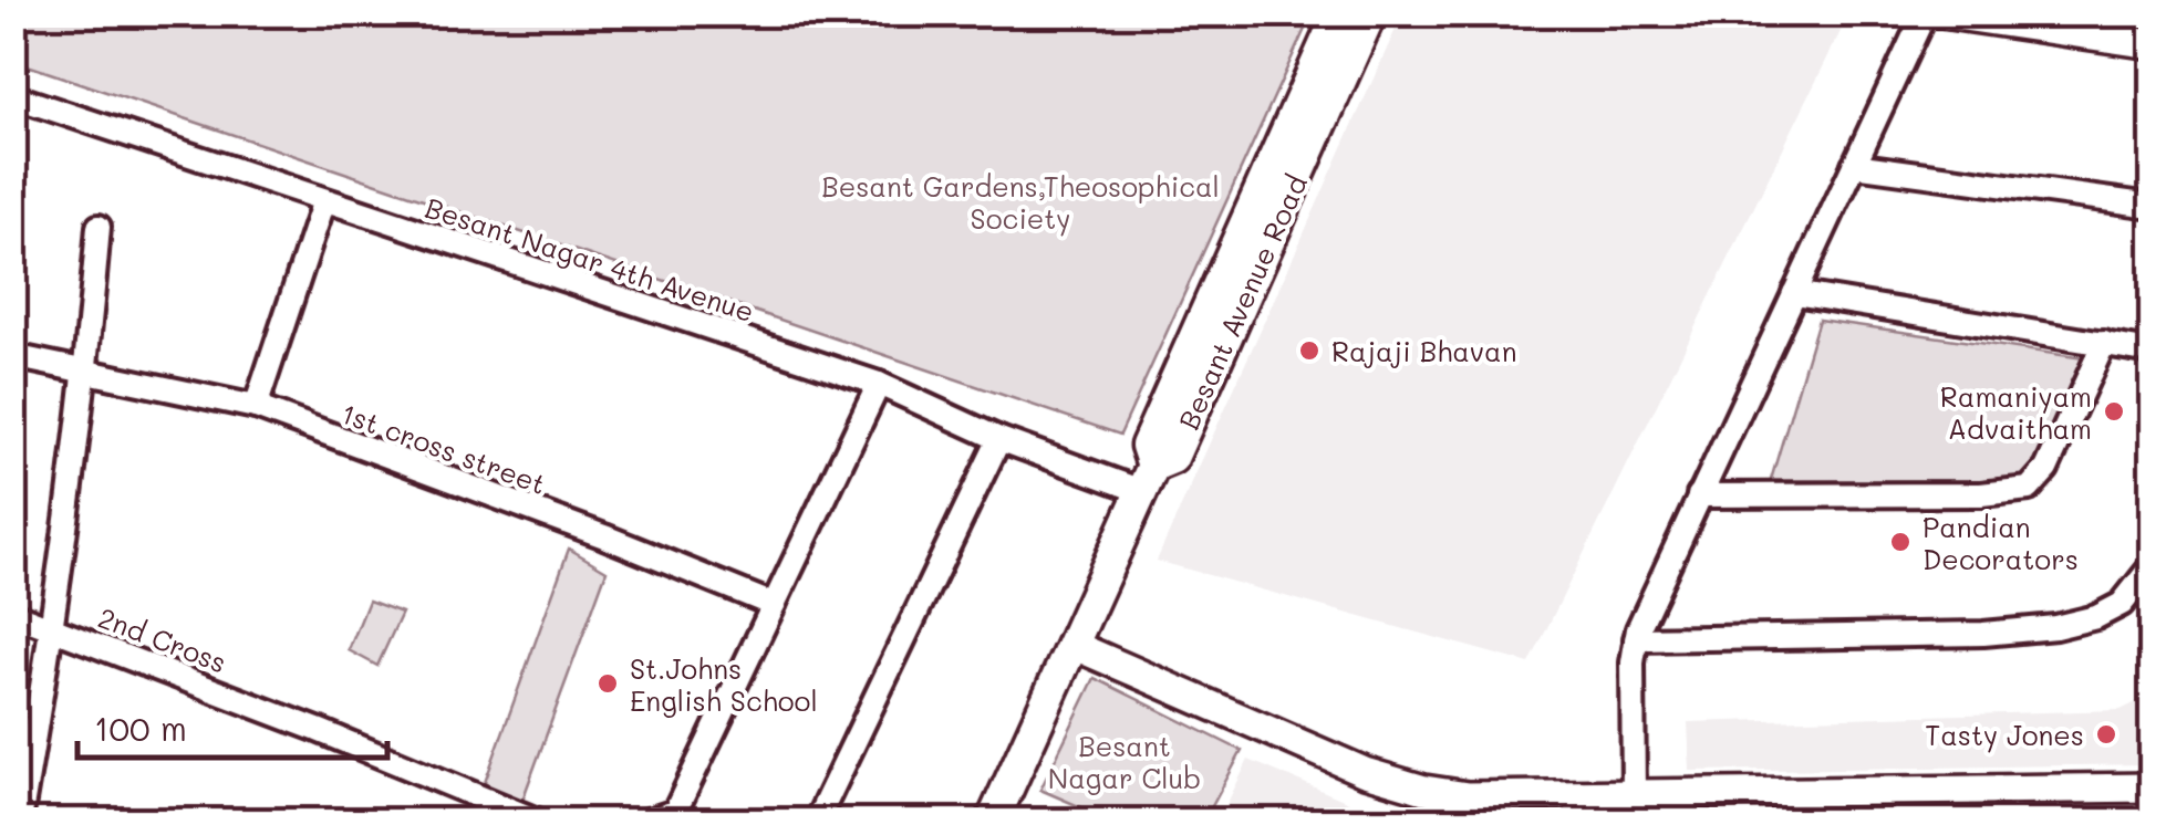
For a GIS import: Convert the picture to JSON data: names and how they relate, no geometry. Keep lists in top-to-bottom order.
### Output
{
  "streets": {
    "main road": ["Besant Avenue Road"],
    "street": ["Besant Nagar 4th Avenue", "1st cross street", "2nd Cross"]
  },
  "crossings": [
    ["Besant Nagar 4th Avenue", "Besant Avenue Road"]
  ],
  "parks": ["Besant Gardens,Theosophical Society", "Besant Nagar Club"],
  "places": [
    "Rajaji Bhavan",
    "Ramaniyam Advaitham",
    "Pandian Decorators",
    "St.Johns English School",
    "Tasty Jones"
  ],
  "scale_bar": "100 m"
}
